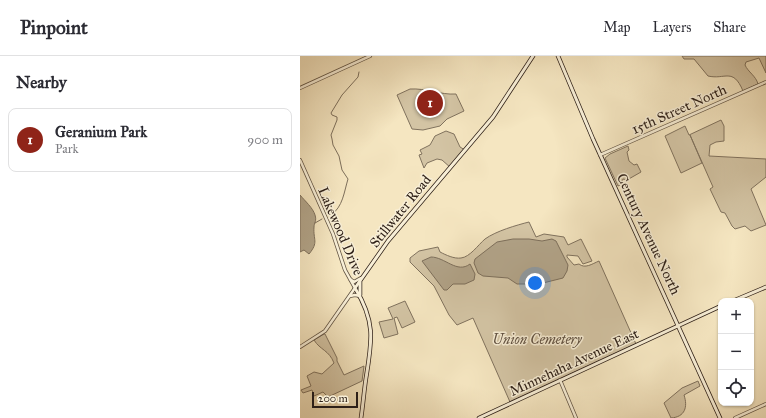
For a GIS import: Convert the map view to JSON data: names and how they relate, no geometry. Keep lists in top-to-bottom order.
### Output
{
  "streets": {
    "main road": ["Stillwater Road", "Century Avenue North", "Minnehaha Avenue East"],
    "street": ["15th Street North", "Lakewood Drive"]
  },
  "crossings": [
    ["15th Street North", "Century Avenue North"],
    ["Stillwater Road", "Lakewood Drive"],
    ["Century Avenue North", "Minnehaha Avenue East"]
  ],
  "parks": ["Union Cemetery"],
  "scale_bar": "200 m",
  "page": {
    "header": "Pinpoint",
    "nav": ["Map", "Layers", "Share"],
    "heading": "Nearby",
    "pins": "1",
    "list": [
      {
        "mark": "1",
        "name": "Geranium Park",
        "note": "Park",
        "value": "900 m"
      }
    ],
    "map_buttons": ["+", "−"],
    "scale": "200 m"
  }
}
